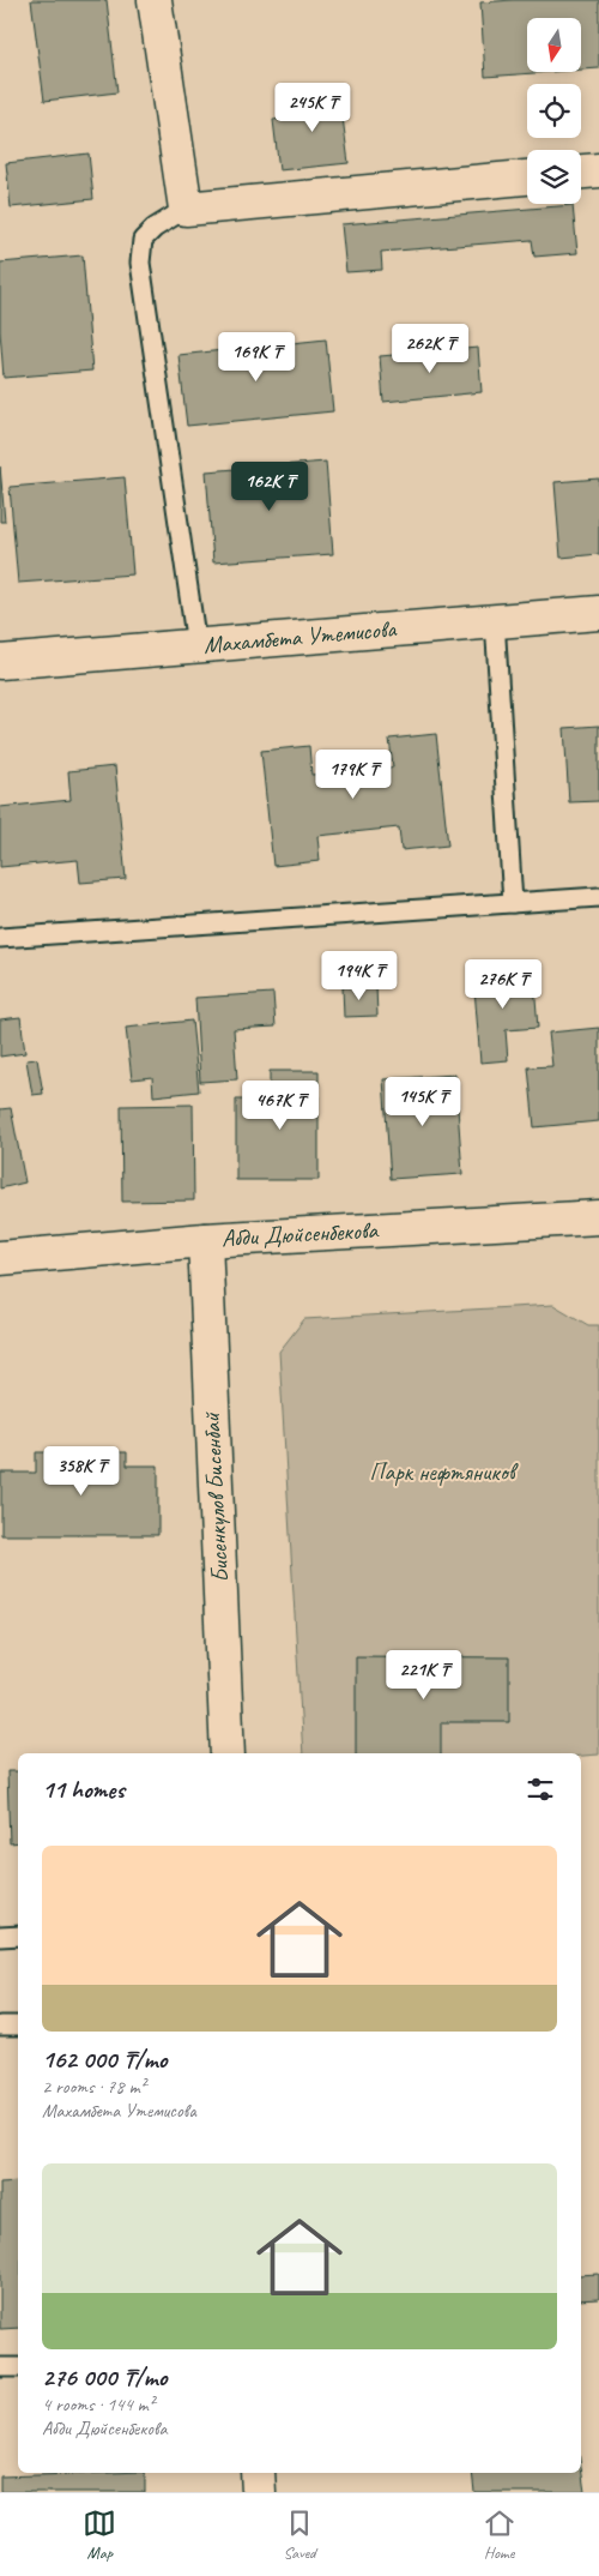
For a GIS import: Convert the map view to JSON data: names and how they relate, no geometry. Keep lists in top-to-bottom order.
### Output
{
  "streets": {
    "street": ["Махамбета Утемисова", "Абди Дюйсенбекова", "Бисенкулов Бисенбай"]
  },
  "crossings": [
    ["Абди Дюйсенбекова", "Бисенкулов Бисенбай"]
  ],
  "parks": ["Парк нефтяников"],
  "north": "bottom",
  "page": {
    "price": [
      "245K ₸",
      "262K ₸",
      "169K ₸",
      "162K ₸",
      "179K ₸",
      "194K ₸",
      "276K ₸",
      "145K ₸",
      "467K ₸",
      "358K ₸",
      "221K ₸"
    ],
    "heading": "11 homes",
    "list": [
      {
        "name": "162 000 ₸/mo",
        "note": "2 rooms · 78 m² · Махамбета Утемисова"
      },
      {
        "name": "276 000 ₸/mo",
        "note": "4 rooms · 144 m² · Абди Дюйсенбекова"
      }
    ],
    "tabs": ["Map", "Saved", "Home"]
  }
}
